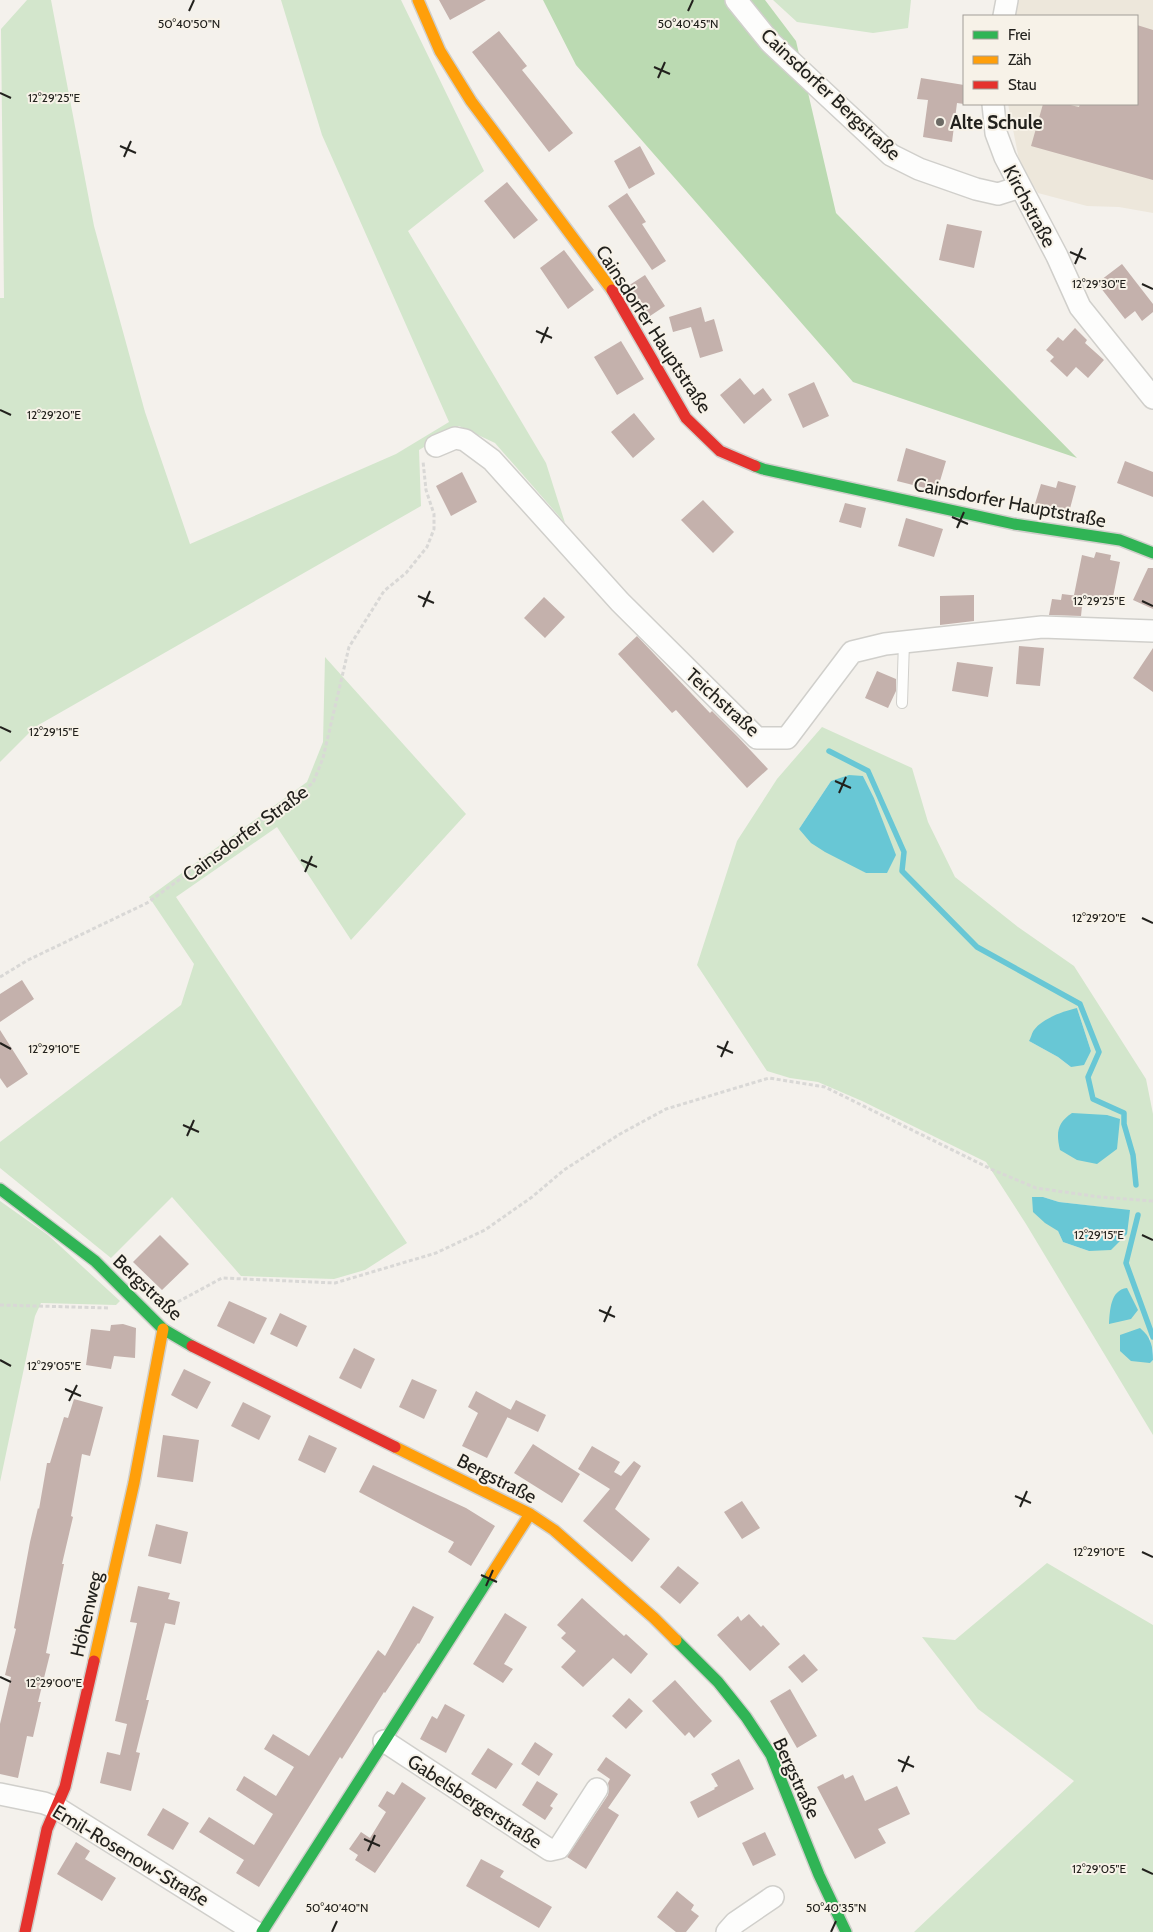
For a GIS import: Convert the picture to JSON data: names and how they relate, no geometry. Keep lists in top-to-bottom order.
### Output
{
  "streets": {
    "street": [
      "Cainsdorfer Bergstraße",
      "Kirchstraße",
      "Cainsdorfer Hauptstraße",
      "Teichstraße",
      "Bergstraße",
      "Höhenweg",
      "Gabelsbergerstraße",
      "Emil-Rosenow-Straße"
    ],
    "path": ["Cainsdorfer Straße"]
  },
  "crossings": [
    ["Cainsdorfer Bergstraße", "Kirchstraße"],
    ["Teichstraße", "Cainsdorfer Straße"],
    ["Bergstraße", "Höhenweg"],
    ["Höhenweg", "Emil-Rosenow-Straße"]
  ],
  "places": ["Alte Schule"],
  "legend": ["Frei", "Zäh", "Stau"],
  "coordinates": [
    "50°40'50\"N",
    "50°40'45\"N",
    "12°29'25\"E",
    "12°29'30\"E",
    "12°29'20\"E",
    "12°29'15\"E",
    "12°29'10\"E",
    "12°29'05\"E",
    "12°29'00\"E",
    "50°40'40\"N",
    "50°40'35\"N"
  ]
}
